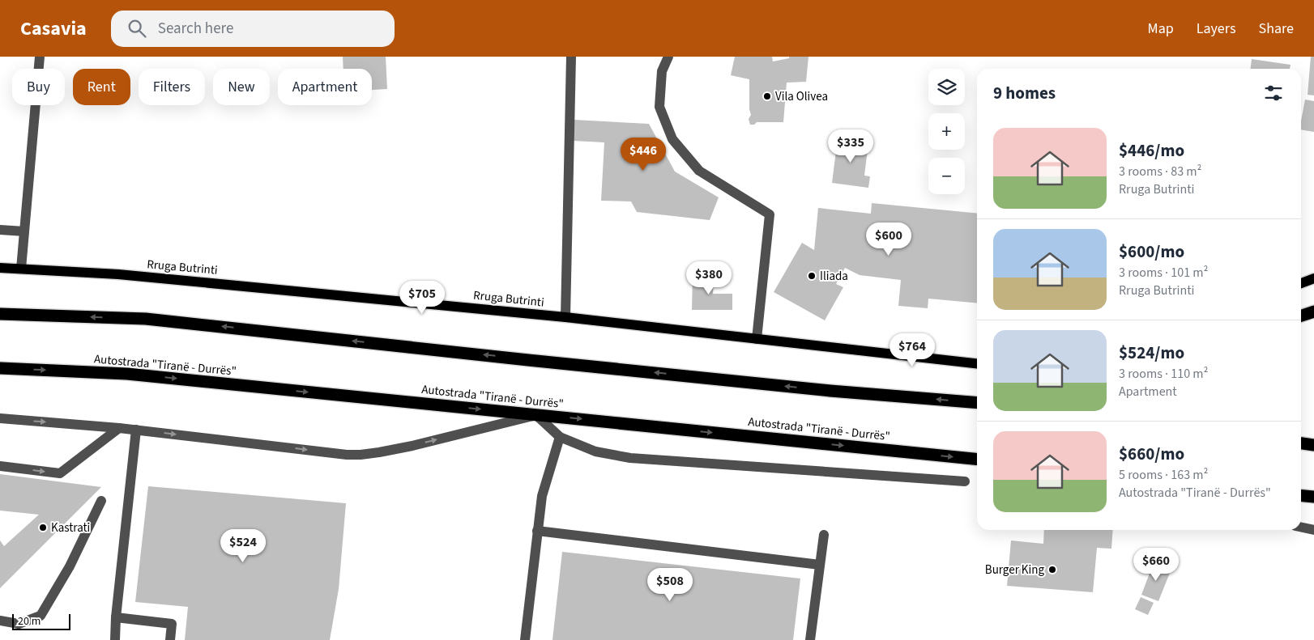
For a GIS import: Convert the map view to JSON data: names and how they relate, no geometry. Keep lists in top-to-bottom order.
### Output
{
  "streets": {
    "highway": ["Autostrada \"Tiranë - Durrës\""],
    "main road": ["Rruga Butrinti"]
  },
  "places": [
    "Vila Olivea",
    "Iliada",
    "Kastrati",
    "Burger King"
  ],
  "scale_bar": "20 m",
  "page": {
    "header": "Casavia",
    "search": "Search here",
    "nav": ["Map", "Layers", "Share"],
    "map_buttons": ["+", "−"],
    "chip": [
      "Buy",
      "Rent",
      "Filters",
      "New",
      "Apartment"
    ],
    "heading": "9 homes",
    "list": [
      {
        "name": "$446/mo",
        "note": "3 rooms · 83 m² · Rruga Butrinti"
      },
      {
        "name": "$600/mo",
        "note": "3 rooms · 101 m² · Rruga Butrinti"
      },
      {
        "name": "$524/mo",
        "note": "3 rooms · 110 m² · Apartment"
      },
      {
        "name": "$660/mo",
        "note": "5 rooms · 163 m² · Autostrada \"Tiranë - Durrës\""
      }
    ],
    "price": [
      "$335",
      "$446",
      "$600",
      "$380",
      "$705",
      "$764",
      "$524",
      "$660",
      "$508"
    ],
    "scale": "20 m"
  }
}
